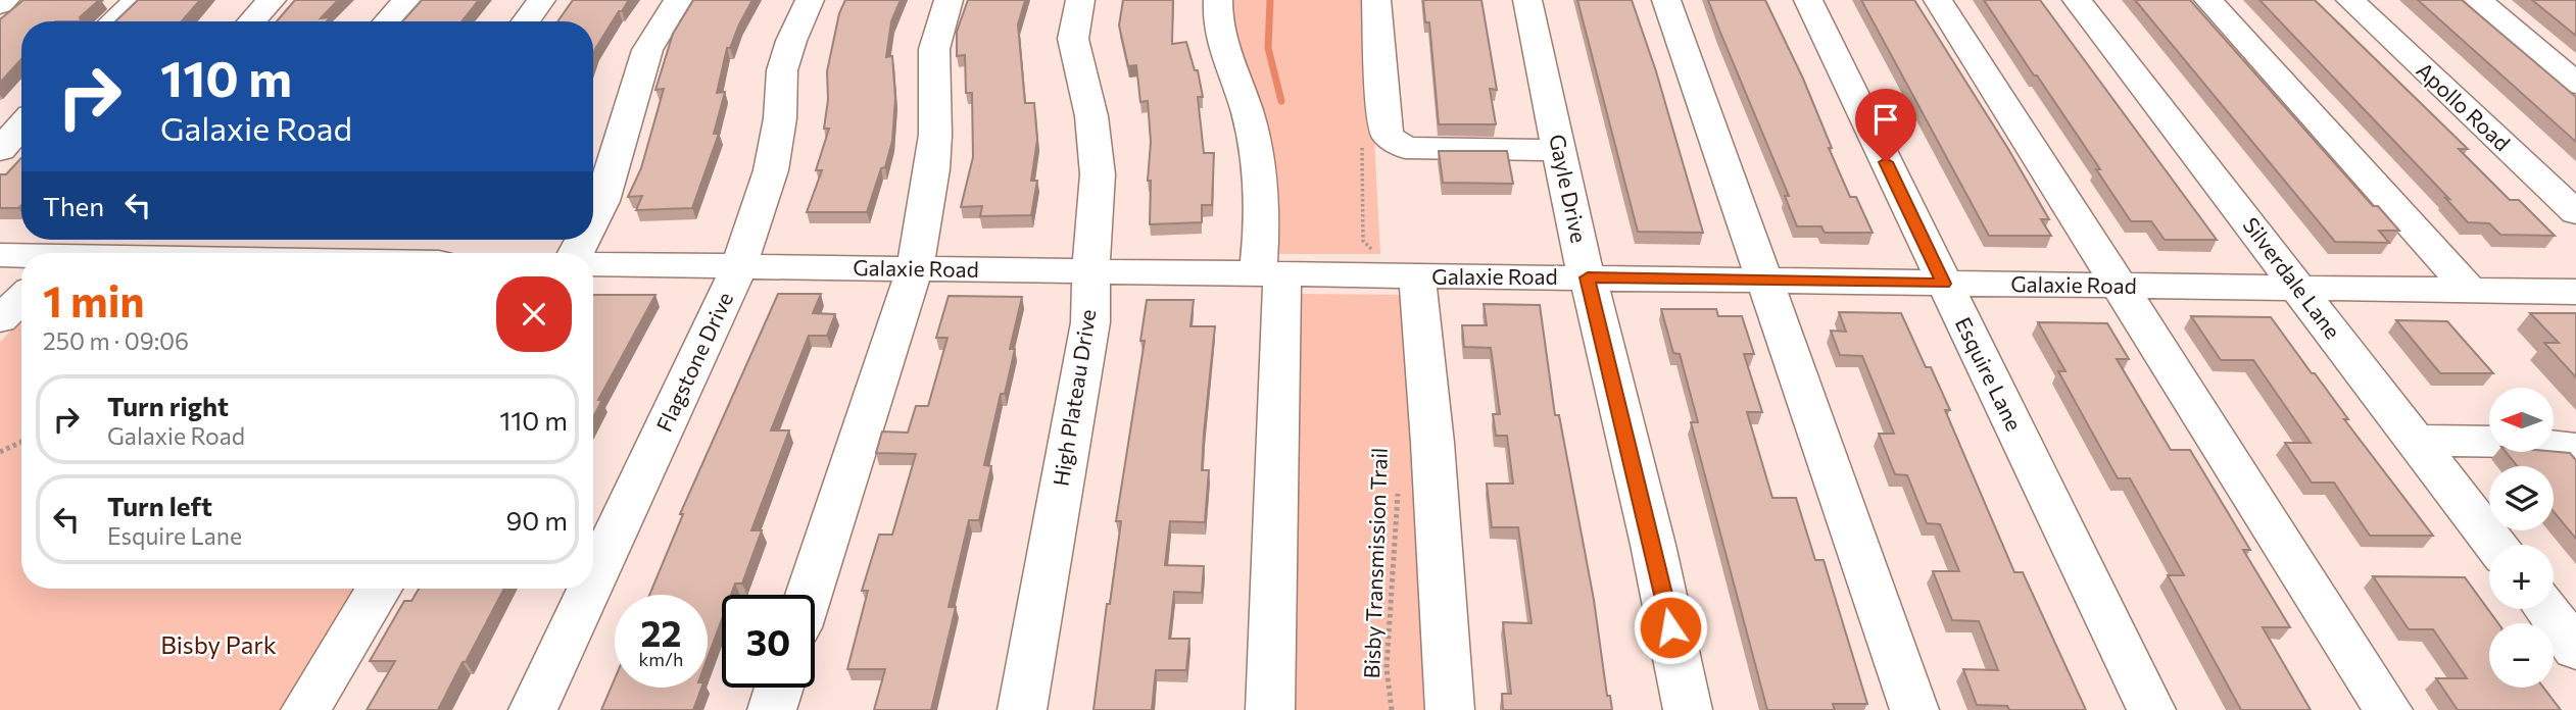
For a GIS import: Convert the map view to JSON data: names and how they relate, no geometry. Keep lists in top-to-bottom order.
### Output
{
  "streets": {
    "street": [
      "Apollo Road",
      "Gayle Drive",
      "Galaxie Road",
      "Silverdale Lane",
      "Flagstone Drive",
      "Esquire Lane",
      "High Plateau Drive"
    ],
    "path": ["Bisby Transmission Trail"]
  },
  "crossings": [
    ["Gayle Drive", "Galaxie Road"],
    ["Galaxie Road", "Silverdale Lane"],
    ["Galaxie Road", "Flagstone Drive"],
    ["Galaxie Road", "Esquire Lane"],
    ["Galaxie Road", "High Plateau Drive"]
  ],
  "parks": ["Bisby Park"],
  "north": "left",
  "page": {
    "turn": ["110 m", "Galaxie Road"],
    "then": "Then",
    "heading": ["1 min", "250 m · 09:06"],
    "list": [
      {
        "name": "Turn right",
        "note": "Galaxie Road",
        "value": "110 m"
      },
      {
        "name": "Turn left",
        "note": "Esquire Lane",
        "value": "90 m"
      }
    ],
    "map_buttons": ["+", "−"],
    "speed": "22 km/h",
    "limit": "30"
  }
}
